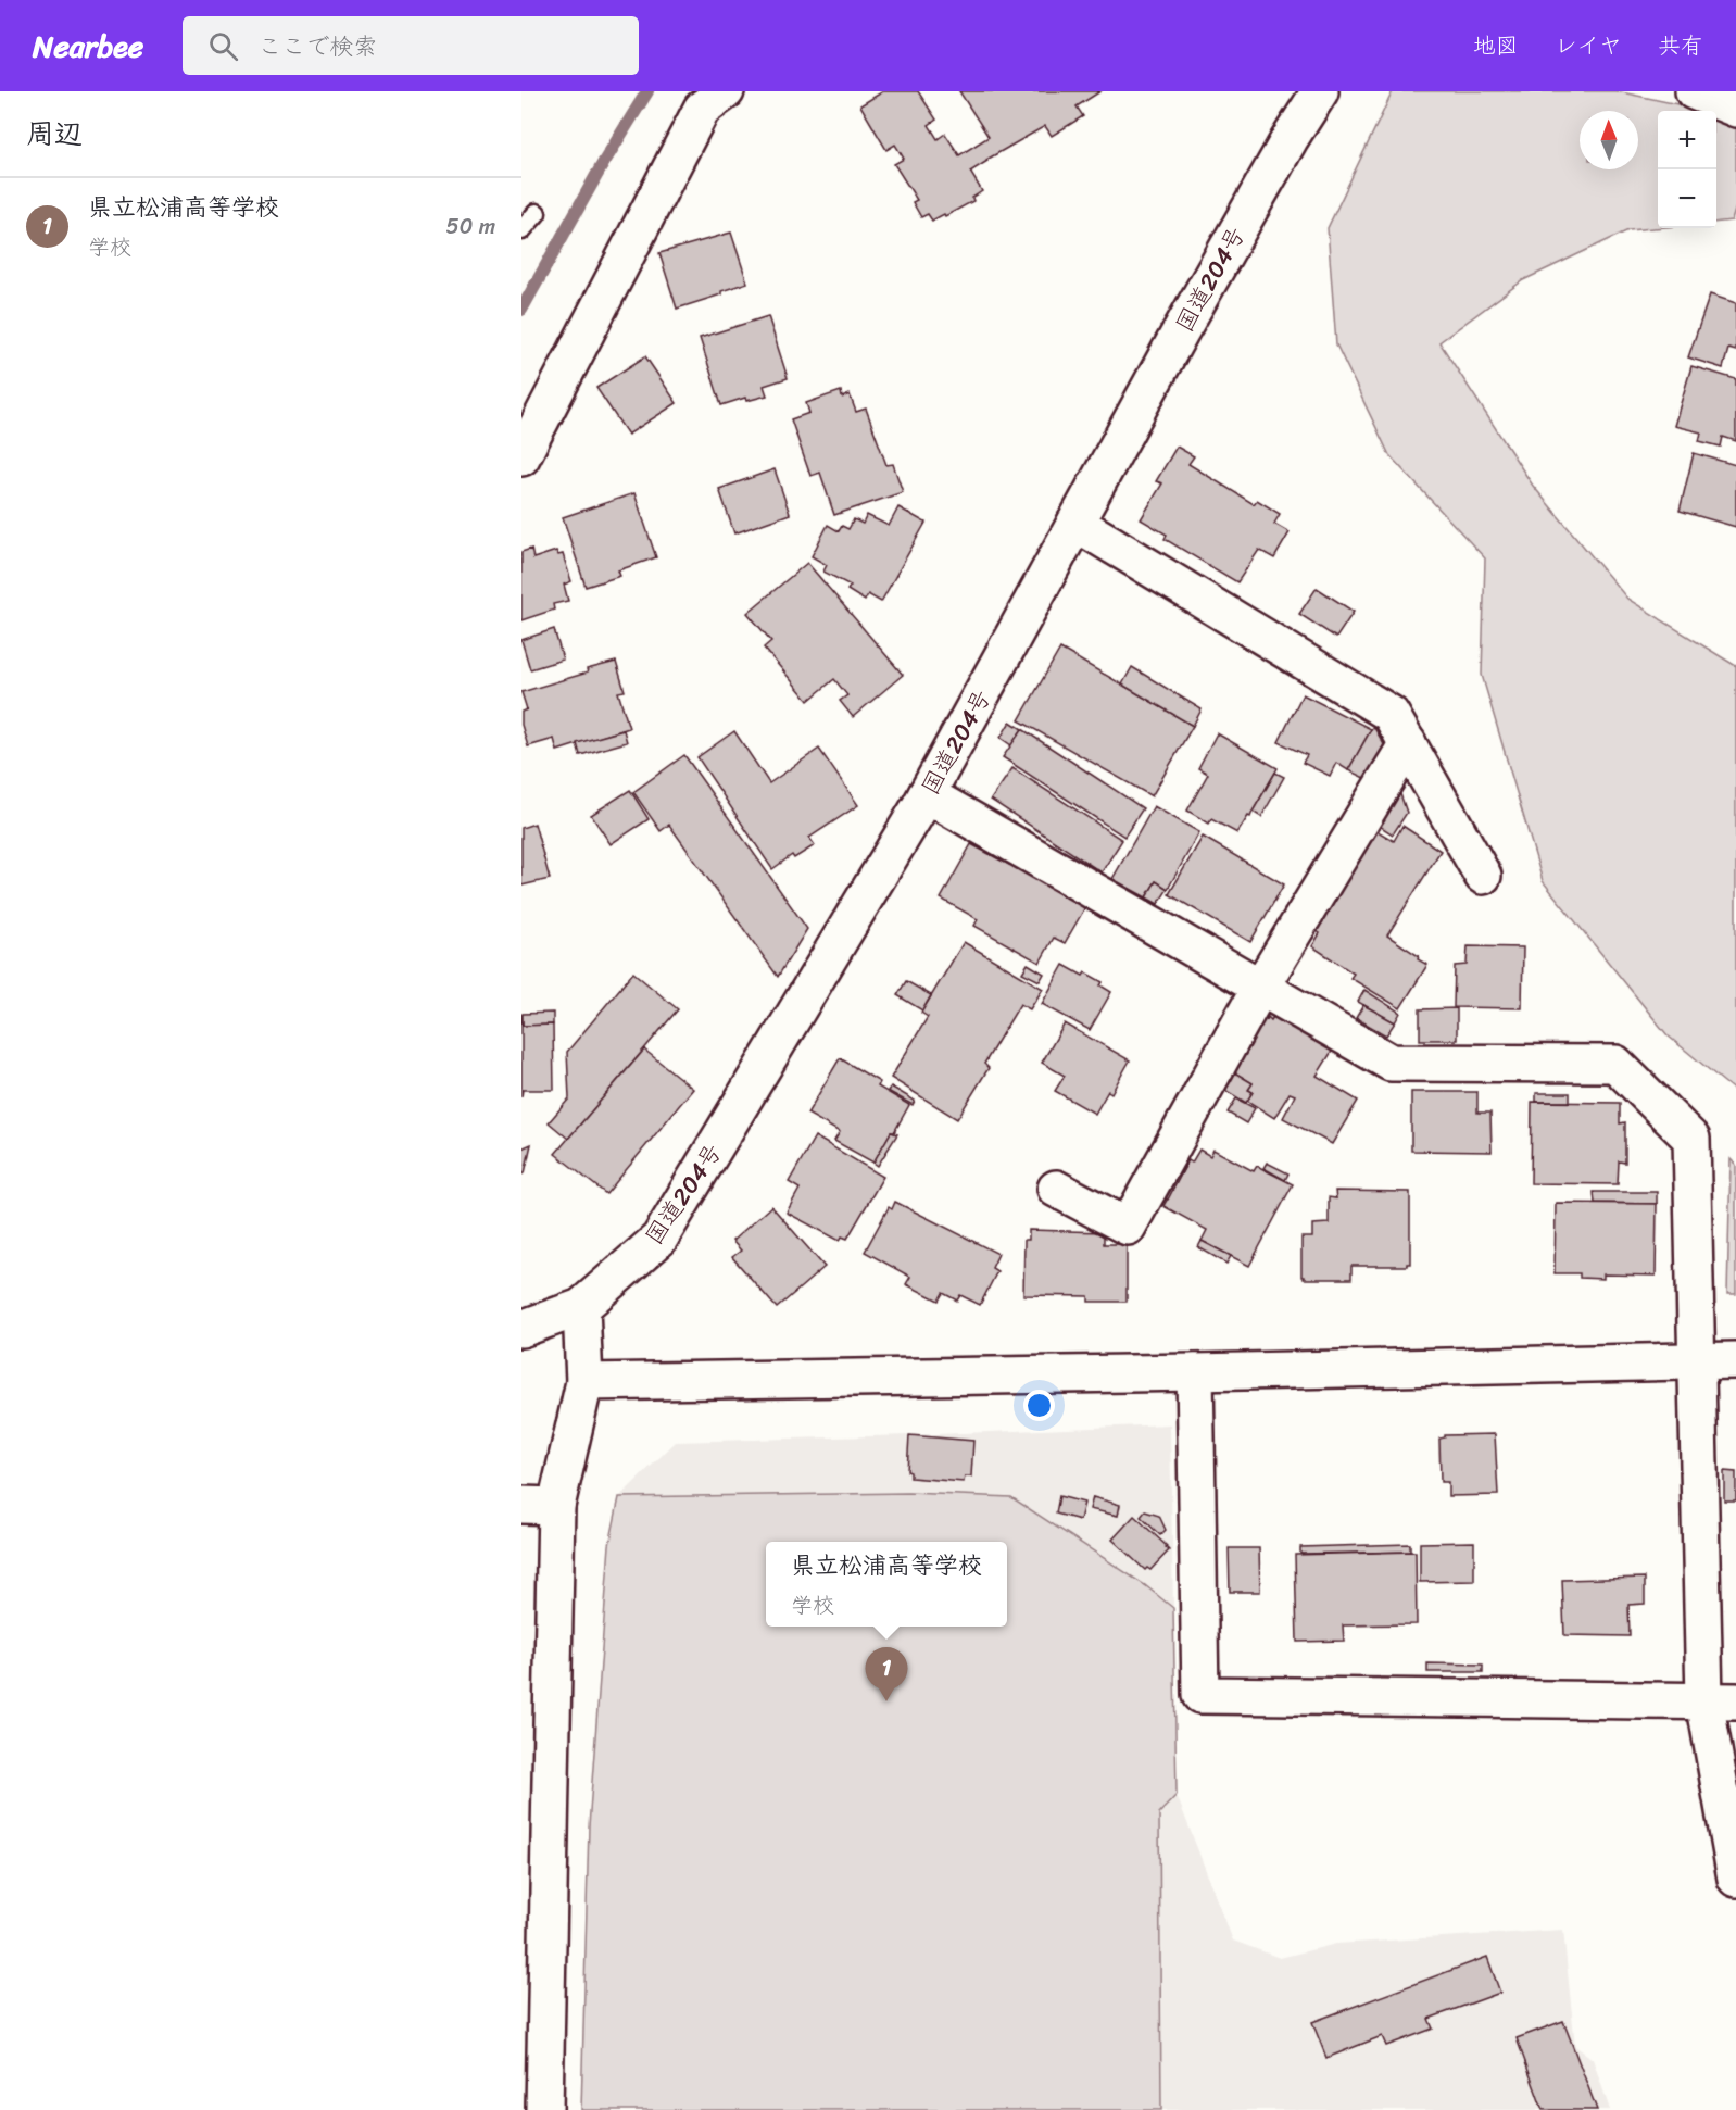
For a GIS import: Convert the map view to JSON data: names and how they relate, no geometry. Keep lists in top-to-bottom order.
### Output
{
  "streets": {
    "main road": ["国道204号"]
  },
  "north": "top",
  "page": {
    "header": "Nearbee",
    "search": "ここで検索",
    "nav": ["地図", "レイヤ", "共有"],
    "heading": "周辺",
    "map_buttons": ["+", "−"],
    "list": [
      {
        "mark": "1",
        "name": "県立松浦高等学校",
        "note": "学校",
        "value": "50 m"
      }
    ],
    "popup": ["県立松浦高等学校", "学校"],
    "pins": "1"
  }
}
